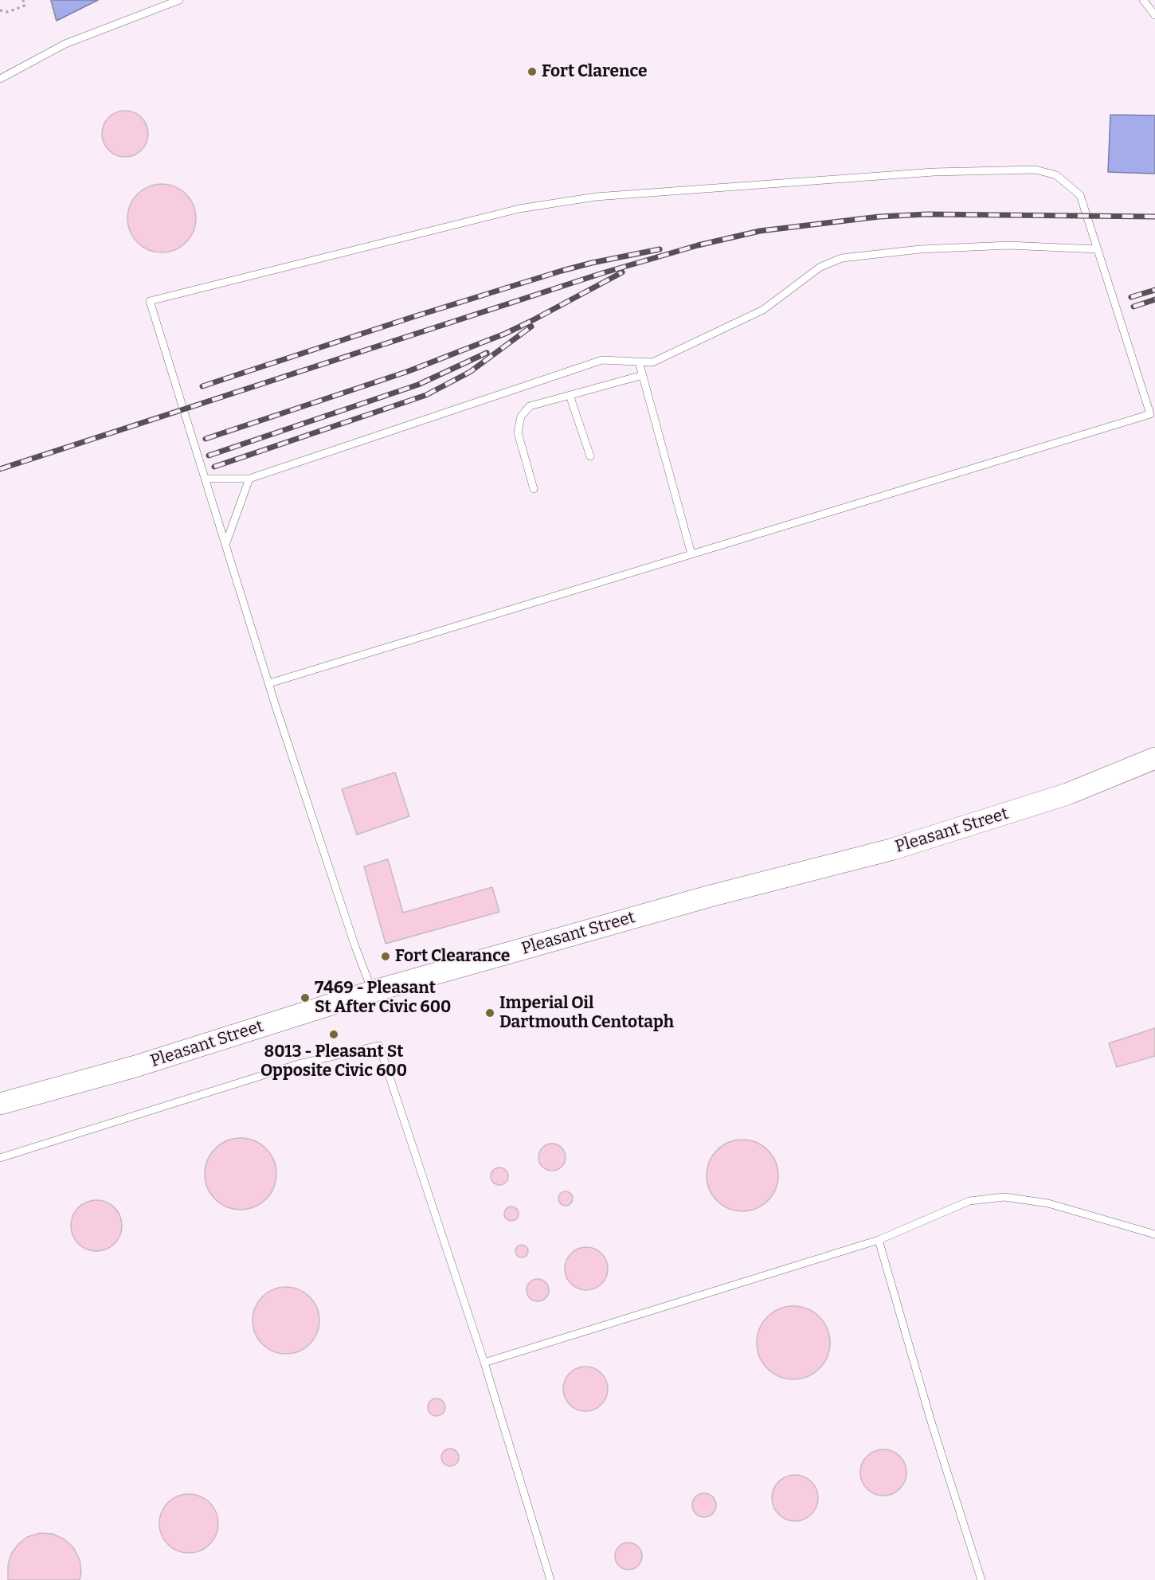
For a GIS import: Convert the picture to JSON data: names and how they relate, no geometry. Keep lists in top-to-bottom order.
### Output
{
  "streets": {
    "main road": ["Pleasant Street"]
  },
  "places": [
    "Fort Clarence",
    "Fort Clearance",
    "7469 - Pleasant St After Civic 600",
    "Imperial Oil Dartmouth Centotaph",
    "8013 - Pleasant St Opposite Civic 600"
  ]
}
